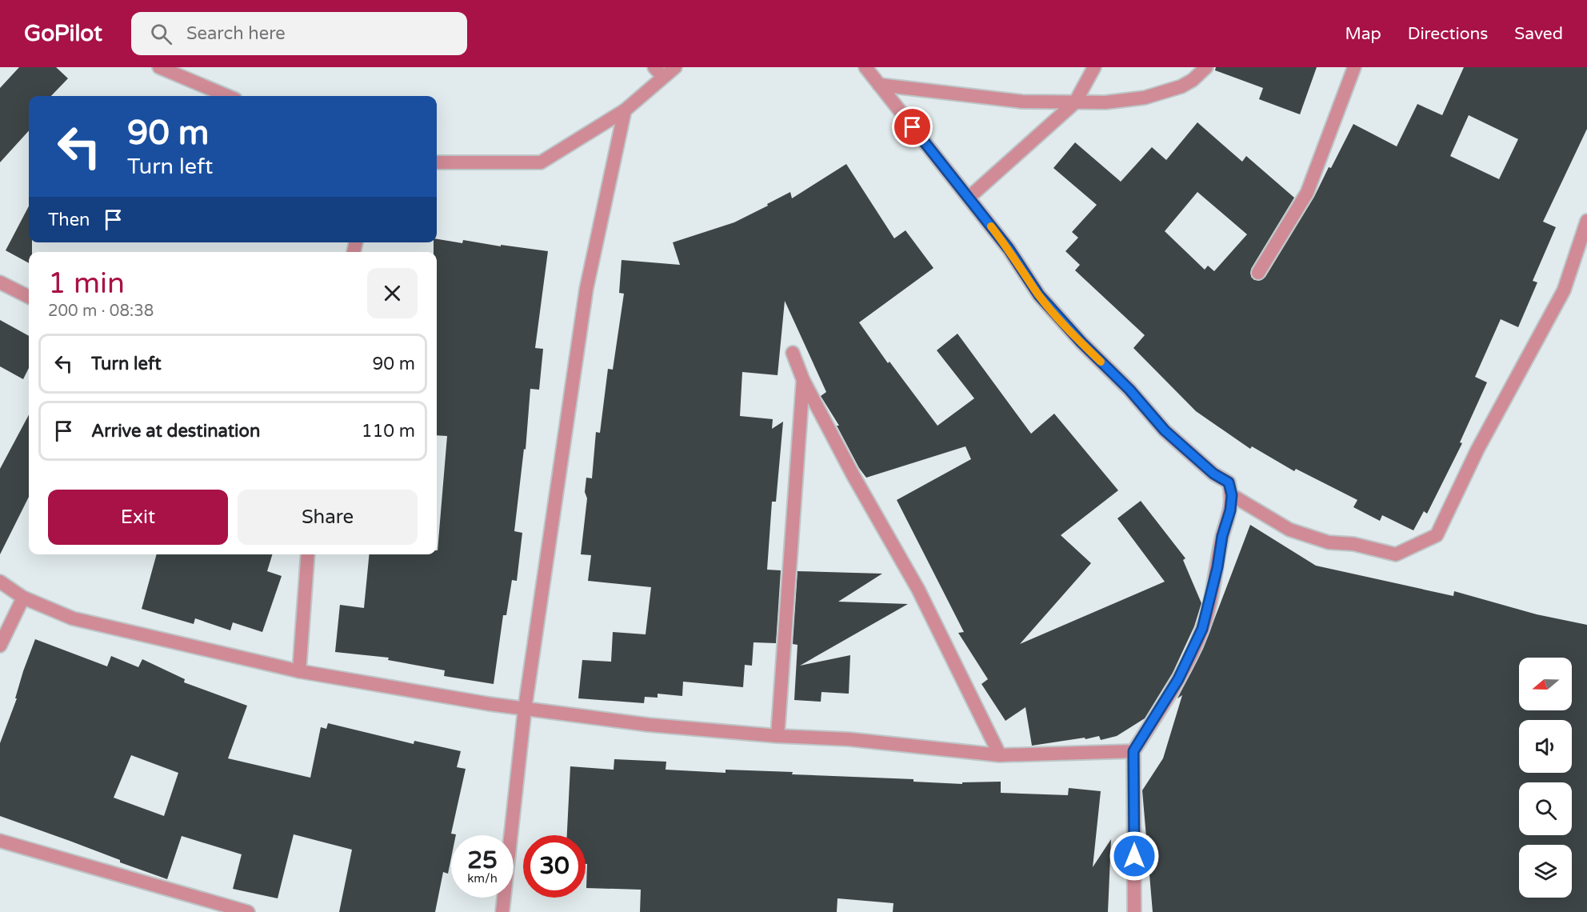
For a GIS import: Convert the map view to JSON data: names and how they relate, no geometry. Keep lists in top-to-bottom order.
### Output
{
  "north": "left",
  "page": {
    "header": "GoPilot",
    "search": "Search here",
    "nav": ["Map", "Directions", "Saved"],
    "turn": ["90 m", "Turn left"],
    "then": "Then",
    "heading": ["1 min", "200 m · 08:38"],
    "list": [
      {
        "name": "Turn left",
        "value": "90 m"
      },
      {
        "name": "Arrive at destination",
        "value": "110 m"
      }
    ],
    "buttons": ["Exit", "Share"],
    "speed": "25 km/h",
    "limit": "30"
  }
}
